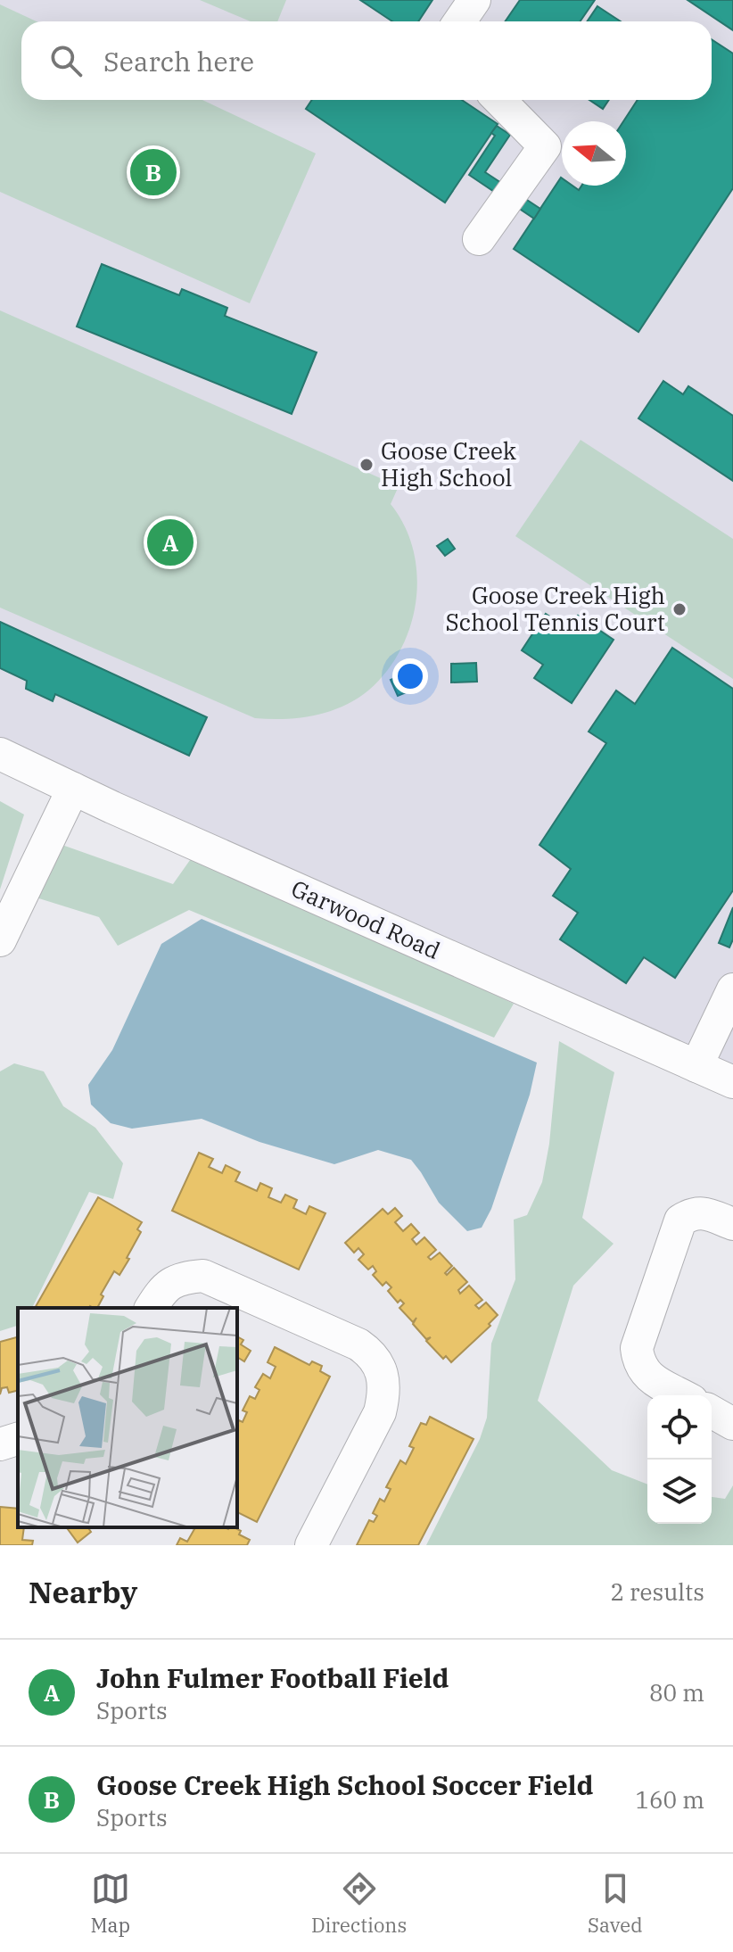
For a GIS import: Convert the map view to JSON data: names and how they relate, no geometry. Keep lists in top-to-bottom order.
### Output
{
  "streets": {
    "street": ["Garwood Road"]
  },
  "places": ["Goose Creek High School", "Goose Creek High School Tennis Court"],
  "north": "left",
  "page": {
    "search": "Search here",
    "pins": ["B", "A"],
    "heading": ["Nearby", "2 results"],
    "list": [
      {
        "mark": "A",
        "name": "John Fulmer Football Field",
        "note": "Sports",
        "value": "80 m"
      },
      {
        "mark": "B",
        "name": "Goose Creek High School Soccer Field",
        "note": "Sports",
        "value": "160 m"
      }
    ],
    "nav": ["Map", "Directions", "Saved"]
  }
}
